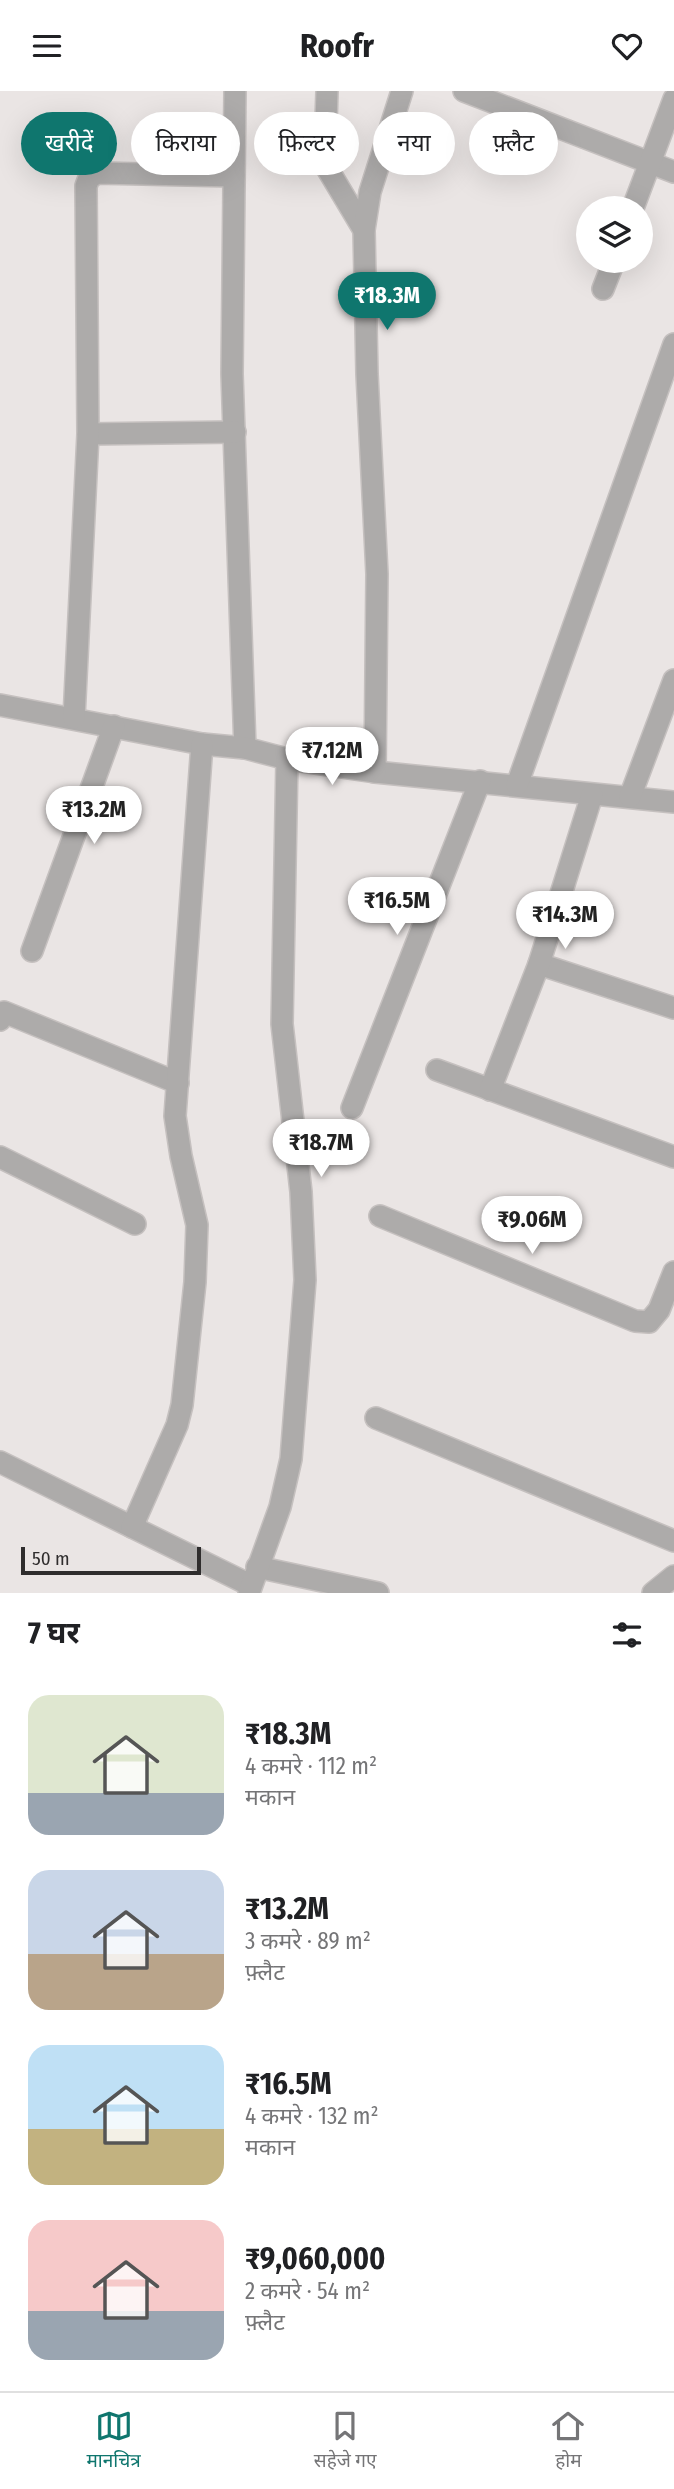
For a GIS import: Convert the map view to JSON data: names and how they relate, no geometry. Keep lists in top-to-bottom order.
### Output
{
  "scale_bar": "50 m",
  "page": {
    "header": "Roofr",
    "chip": [
      "खरीदें",
      "किराया",
      "फ़िल्टर",
      "नया",
      "फ़्लैट"
    ],
    "price": [
      "₹18.3M",
      "₹7.12M",
      "₹13.2M",
      "₹16.5M",
      "₹14.3M",
      "₹18.7M",
      "₹9.06M"
    ],
    "scale": "50 m",
    "heading": "7 घर",
    "list": [
      {
        "name": "₹18.3M",
        "note": "4 कमरे · 112 m² · मकान"
      },
      {
        "name": "₹13.2M",
        "note": "3 कमरे · 89 m² · फ़्लैट"
      },
      {
        "name": "₹16.5M",
        "note": "4 कमरे · 132 m² · मकान"
      },
      {
        "name": "₹9,060,000",
        "note": "2 कमरे · 54 m² · फ़्लैट"
      }
    ],
    "tabs": ["मानचित्र", "सहेजे गए", "होम"]
  }
}
